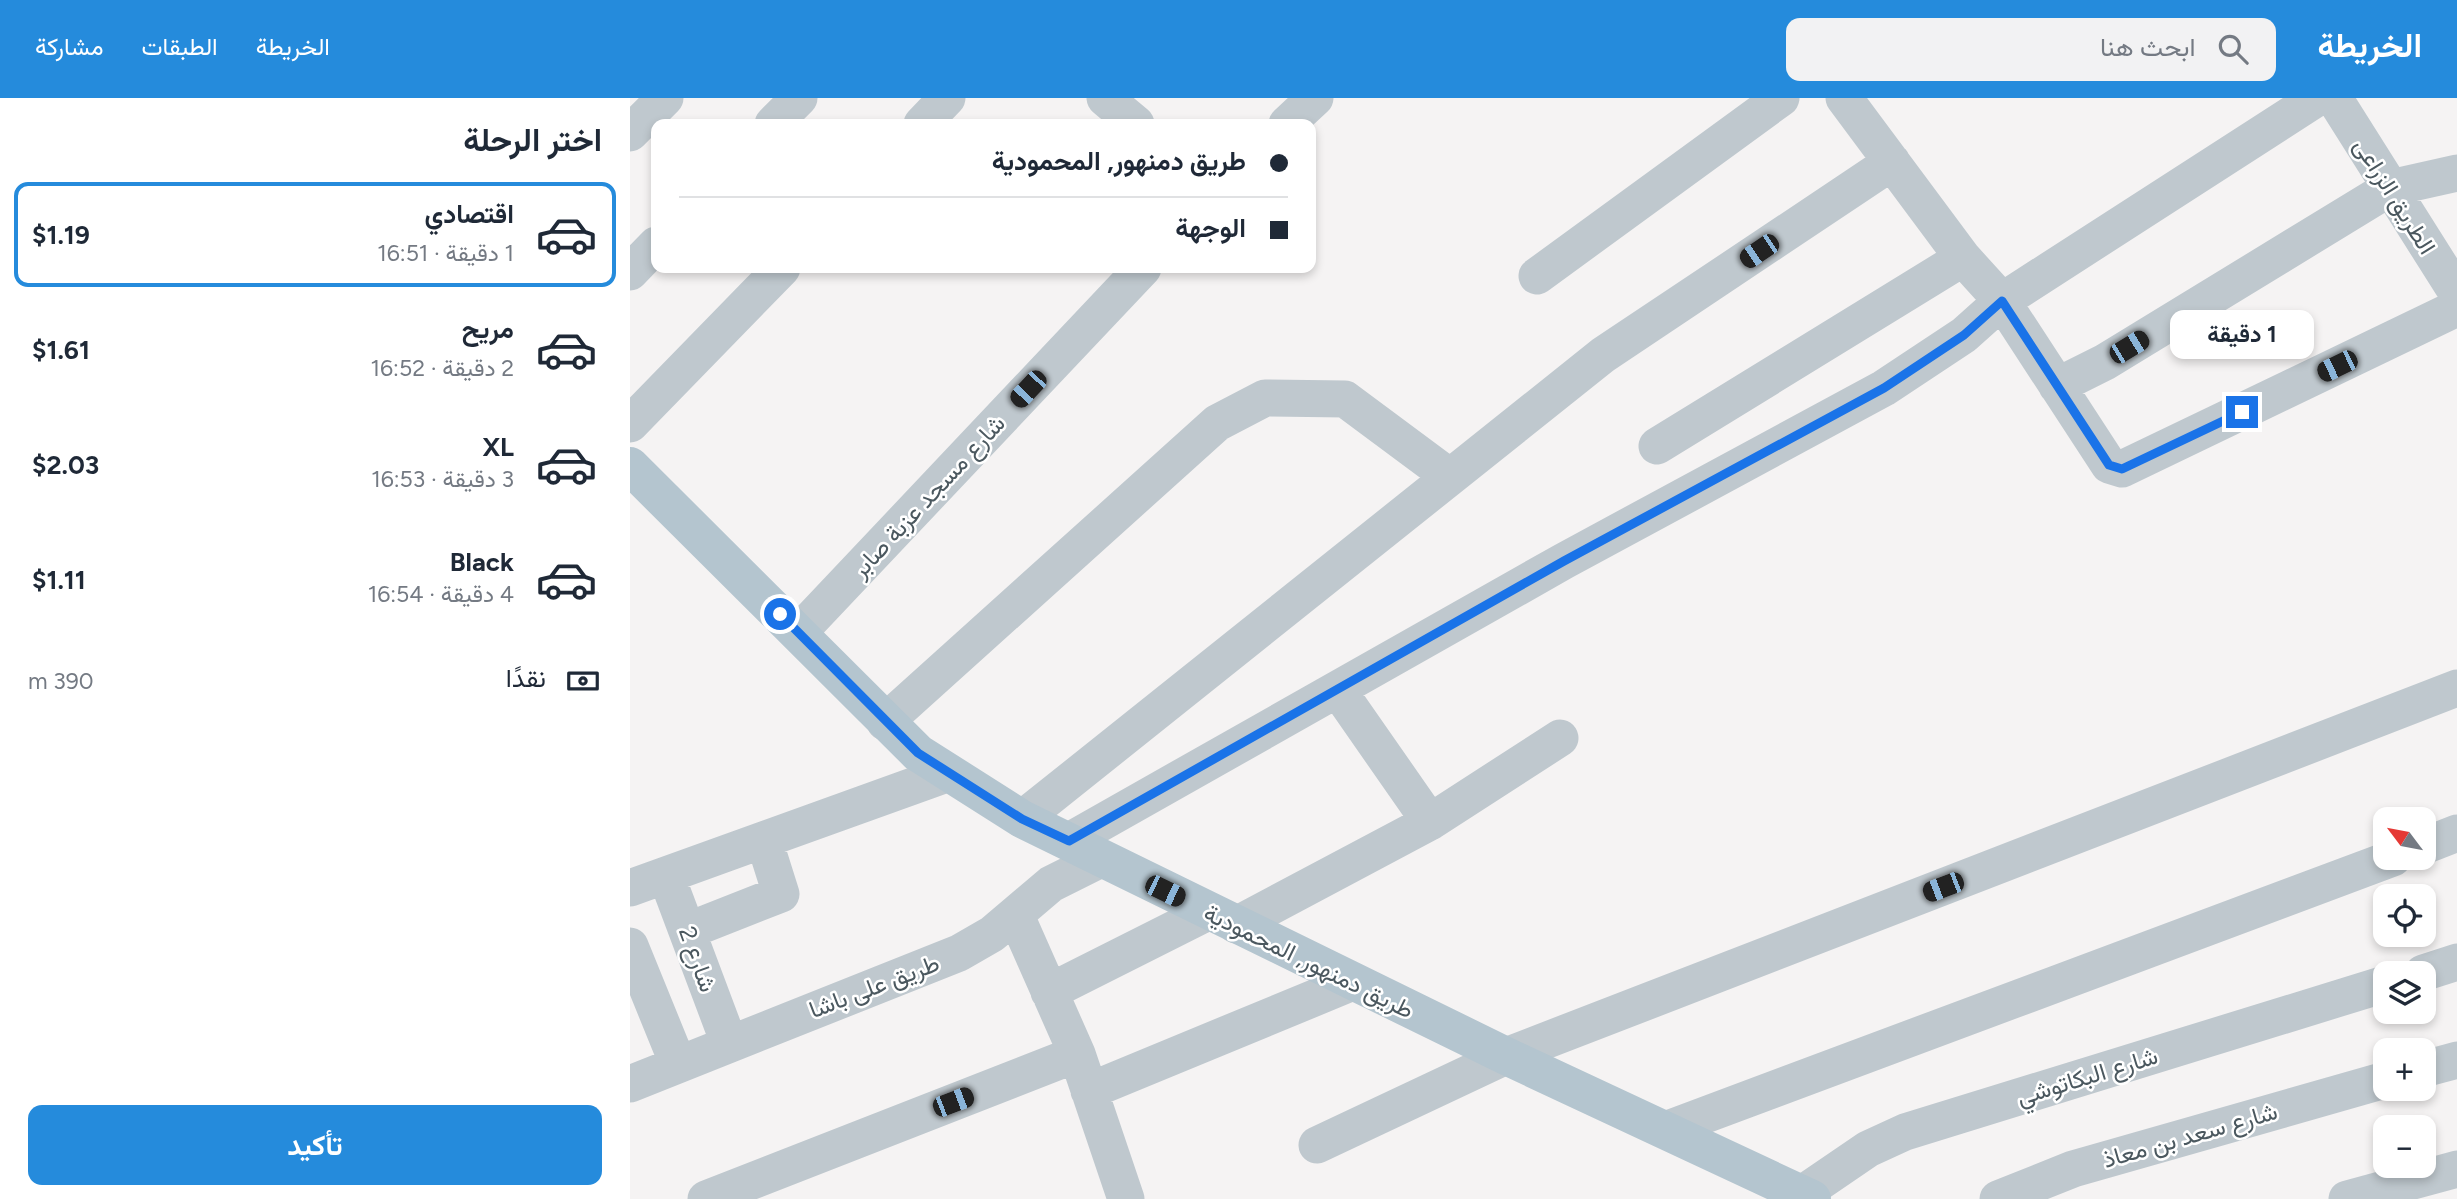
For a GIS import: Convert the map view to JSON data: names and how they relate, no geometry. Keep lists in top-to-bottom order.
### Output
{
  "streets": {
    "main road": ["طريق دمنهور, المحمودية"],
    "street": [
      "الطريق الزراعى",
      "شارع مسجد عزبة صابر",
      "شارع 2",
      "طريق على باشا",
      "شارع البكاتوشي",
      "شارع سعد بن معاذ"
    ]
  },
  "crossings": [
    ["شارع مسجد عزبة صابر", "طريق دمنهور, المحمودية"],
    ["شارع 2", "طريق على باشا"],
    ["طريق دمنهور, المحمودية", "طريق على باشا"],
    ["طريق دمنهور, المحمودية", "شارع البكاتوشي"]
  ],
  "north": "top left",
  "page": {
    "header": "الخريطة",
    "search": "ابحث هنا",
    "nav": ["الخريطة", "الطبقات", "مشاركة"],
    "heading": "اختر الرحلة",
    "banner": ["طريق دمنهور, المحمودية", "الوجهة"],
    "list": [
      {
        "name": "اقتصادي",
        "note": "1 دقيقة · 16:51",
        "value": "$1.19"
      },
      {
        "name": "مريح",
        "note": "2 دقيقة · 16:52",
        "value": "$1.61"
      },
      {
        "name": "XL",
        "note": "3 دقيقة · 16:53",
        "value": "$2.03"
      },
      {
        "name": "Black",
        "note": "4 دقيقة · 16:54",
        "value": "$1.11"
      }
    ],
    "bubble": "1 دقيقة",
    "pay": ["نقدًا", "390 m"],
    "map_buttons": ["+", "−"],
    "buttons": "تأكيد"
  }
}
